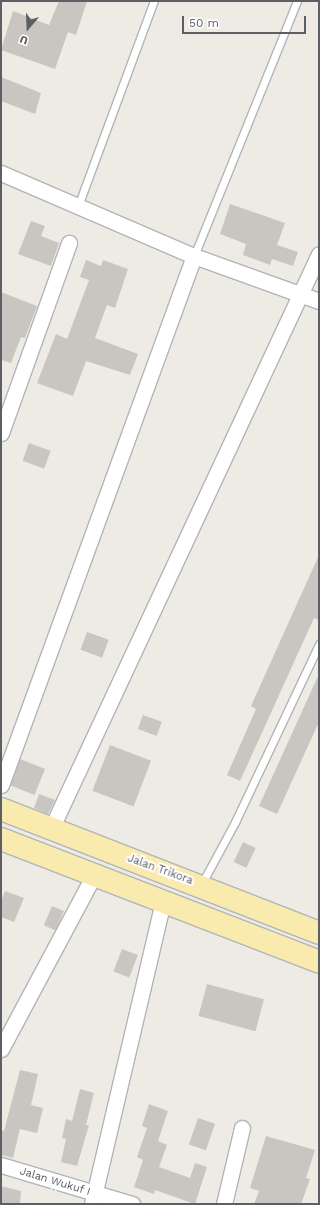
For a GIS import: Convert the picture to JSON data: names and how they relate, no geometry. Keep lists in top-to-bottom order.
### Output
{
  "streets": {
    "main road": ["Jalan Trikora"],
    "street": ["Jalan Wukuf I"]
  },
  "scale_bar": "50 m",
  "north": "bottom"
}
